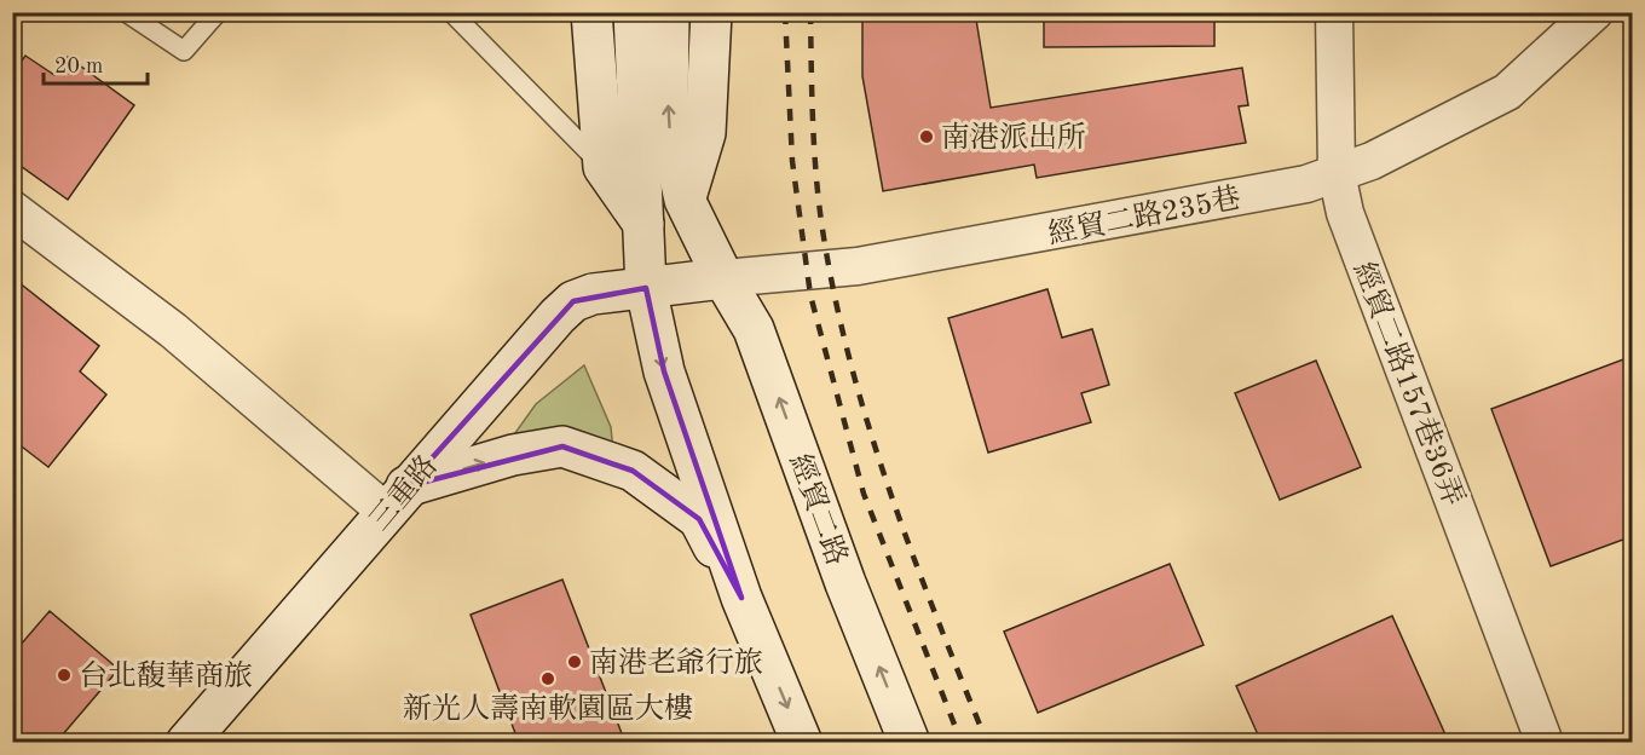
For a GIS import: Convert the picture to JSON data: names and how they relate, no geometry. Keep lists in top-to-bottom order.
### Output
{
  "streets": {
    "street": [
      "經貿二路235巷",
      "經貿二路157巷36弄",
      "三重路",
      "經貿二路"
    ]
  },
  "crossings": [
    ["經貿二路235巷", "經貿二路157巷36弄"],
    ["經貿二路235巷", "三重路"],
    ["經貿二路235巷", "經貿二路"]
  ],
  "places": [
    "南港派出所",
    "南港老爺行旅",
    "台北馥華商旅",
    "新光人壽南軟園區大樓"
  ],
  "scale_bar": "20 m"
}
